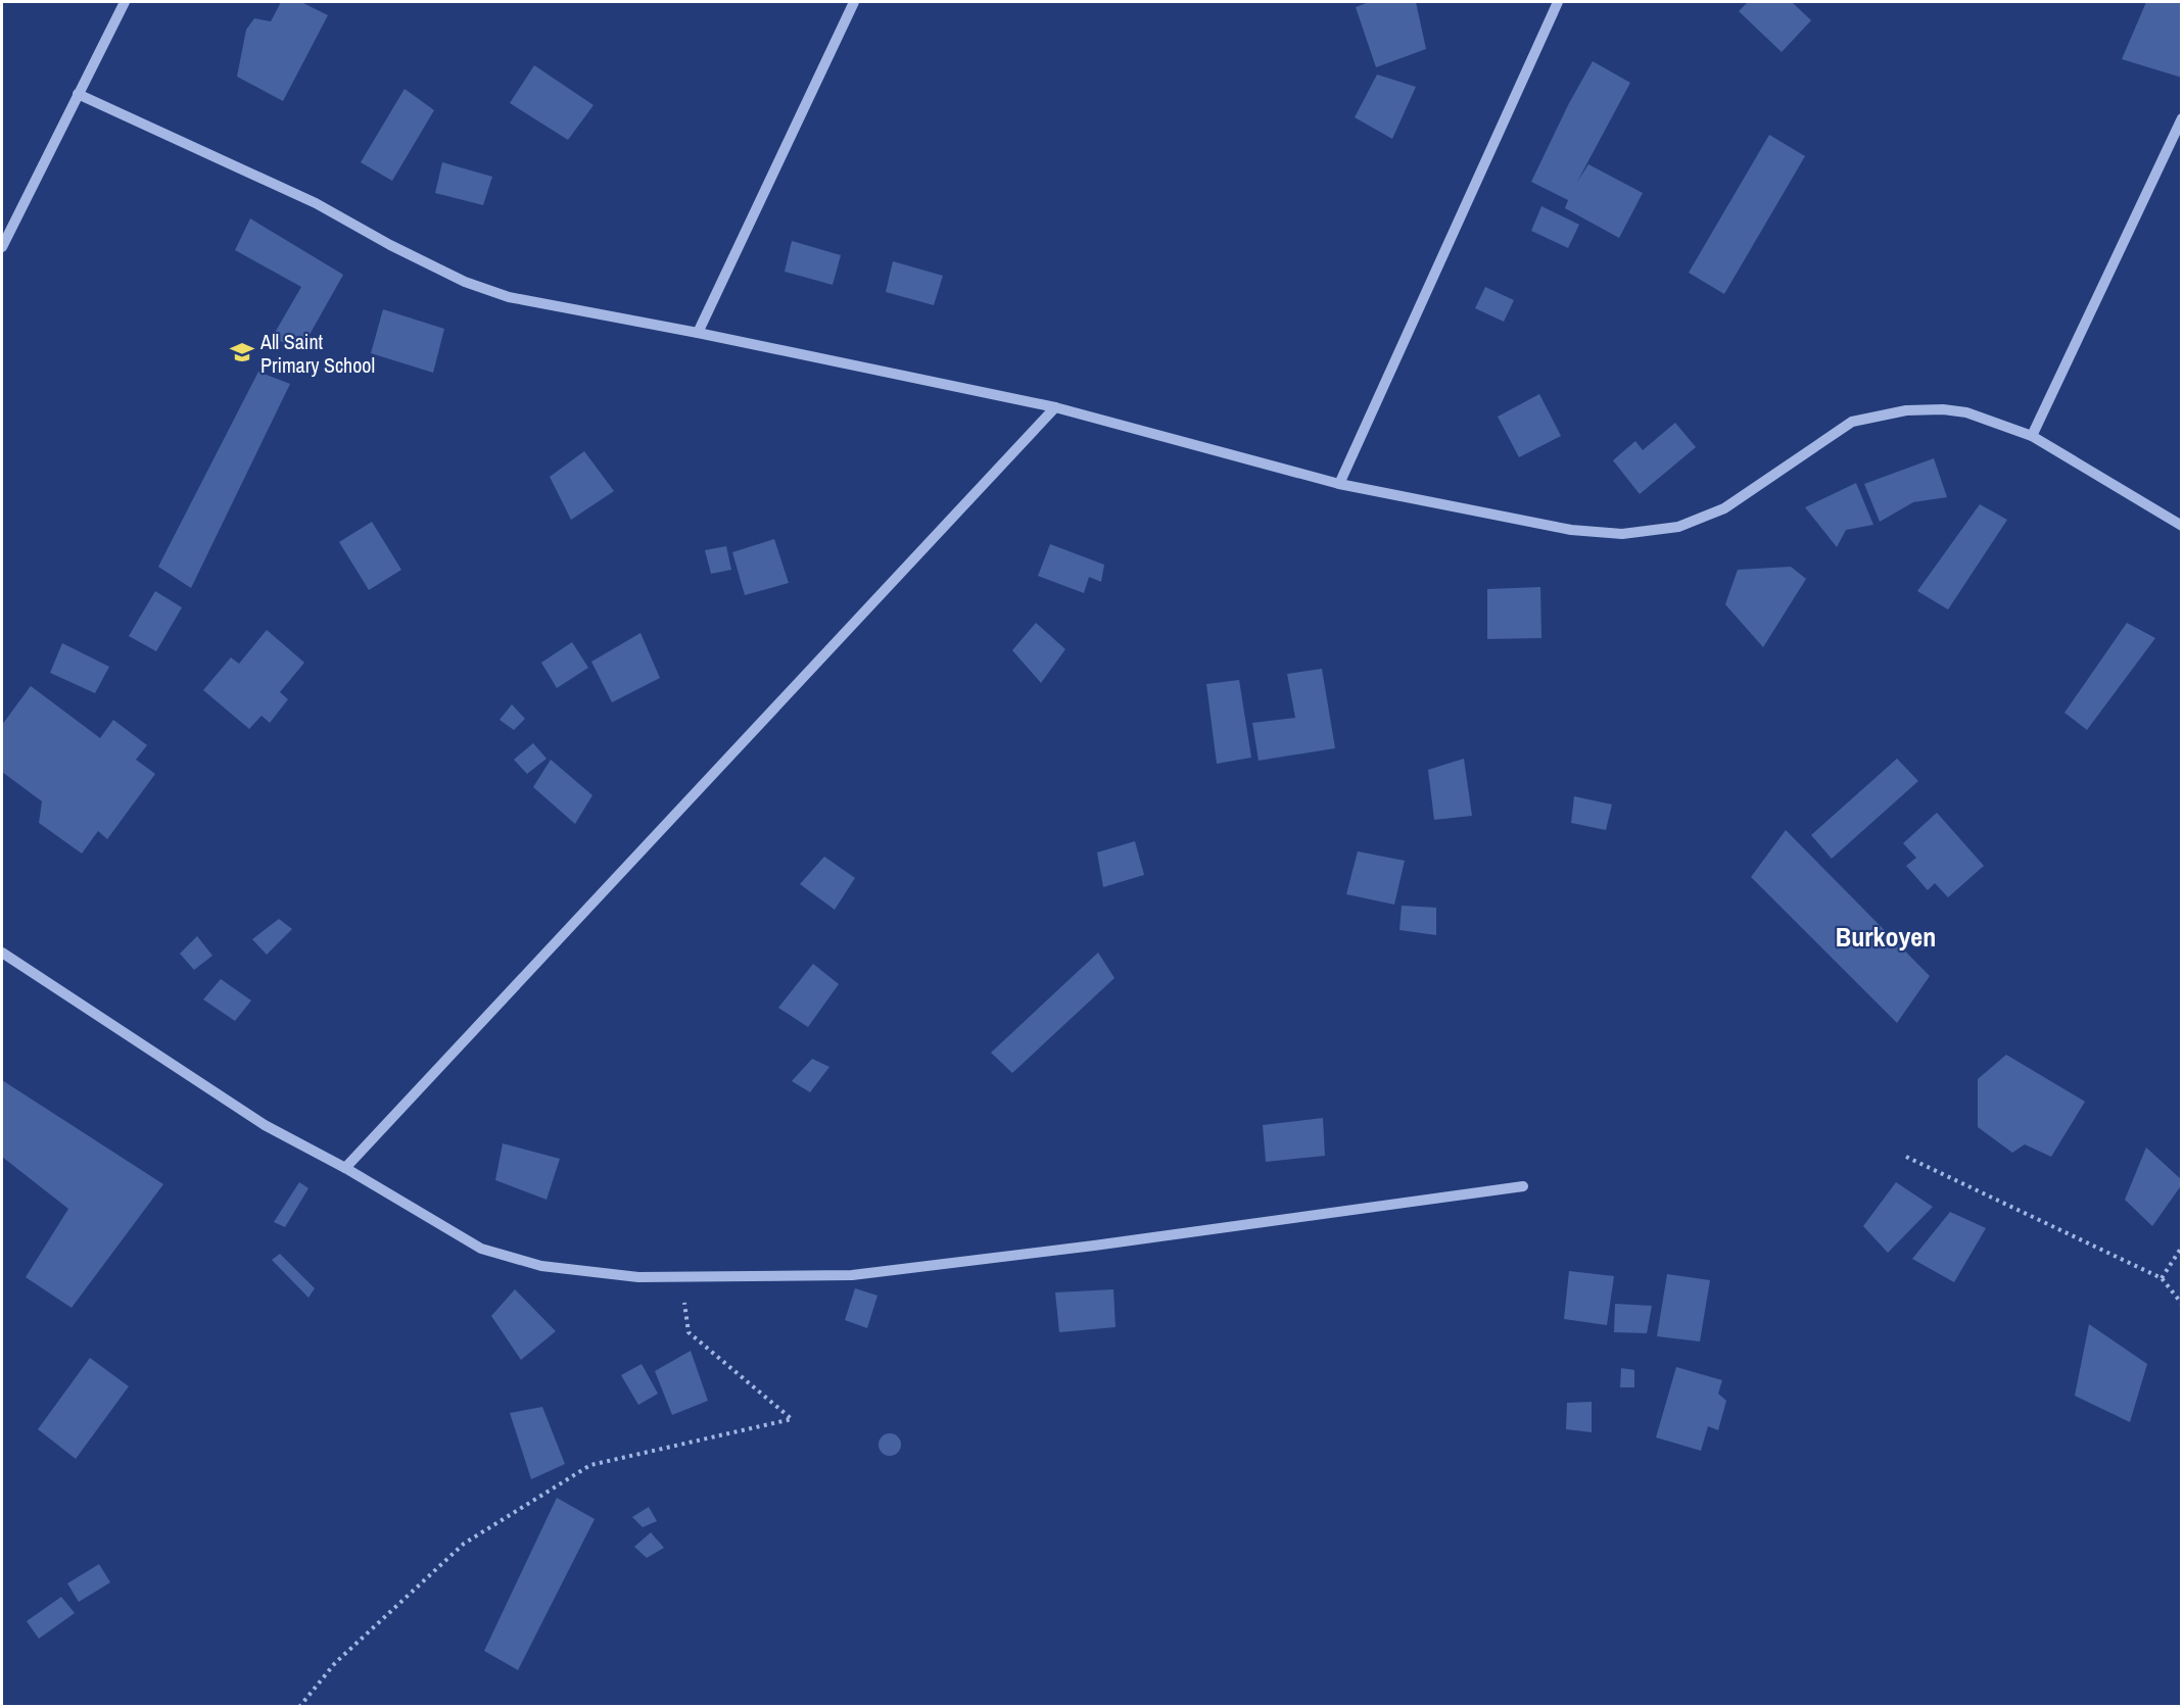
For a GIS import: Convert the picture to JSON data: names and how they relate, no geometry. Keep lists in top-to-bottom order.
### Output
{
  "districts": ["Burkoyen"],
  "places": {
    "school or university": ["All Saint Primary School"]
  }
}
